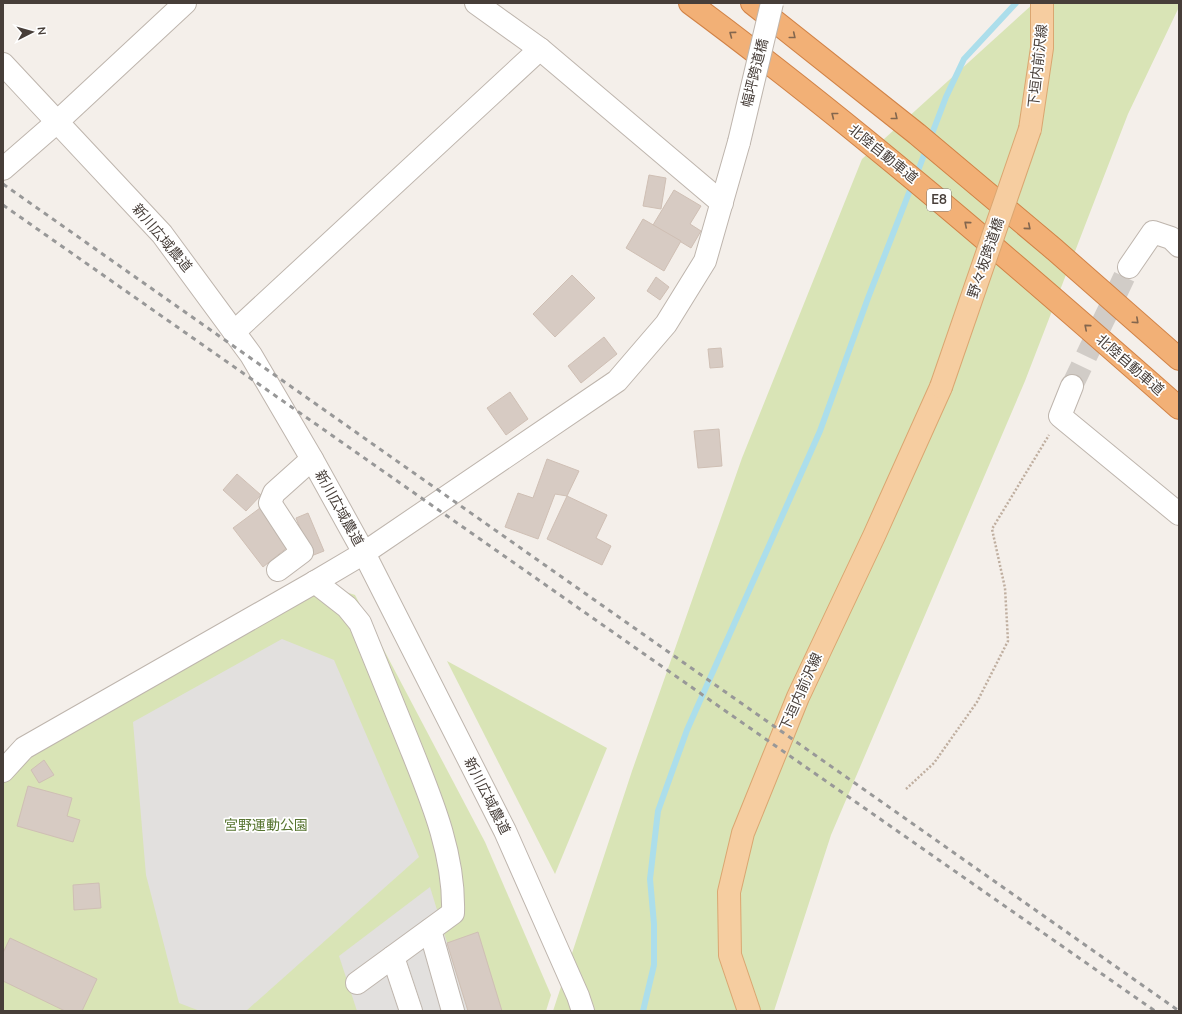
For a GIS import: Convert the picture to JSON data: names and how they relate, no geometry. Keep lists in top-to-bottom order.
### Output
{
  "streets": {
    "highway": ["北陸自動車道", "E8"],
    "main road": ["下垣内前沢線", "野々坂跨道橋"],
    "street": ["幅坪跨道橋", "新川広域農道"]
  },
  "crossings": [
    ["下垣内前沢線", "野々坂跨道橋"],
    ["幅坪跨道橋", "新川広域農道"]
  ],
  "parks": ["宮野運動公園"],
  "north": "right"
}
